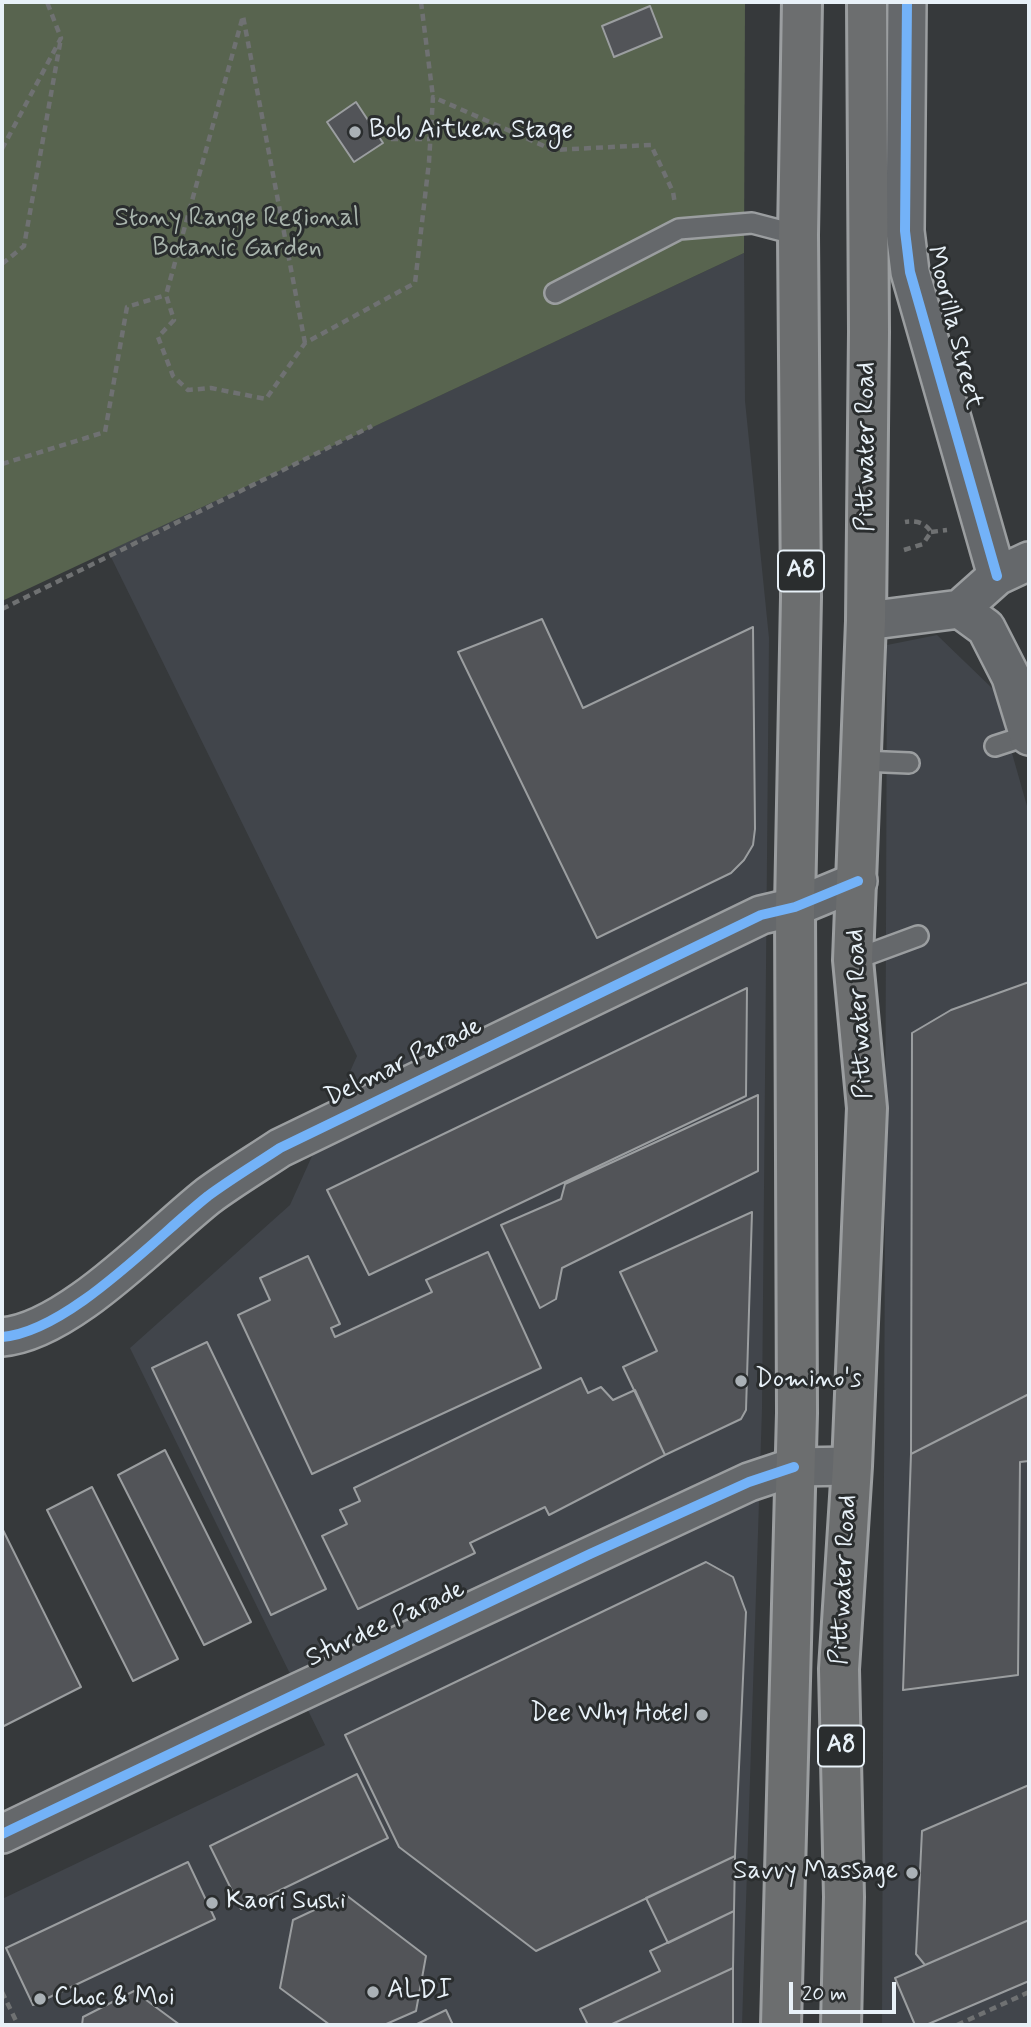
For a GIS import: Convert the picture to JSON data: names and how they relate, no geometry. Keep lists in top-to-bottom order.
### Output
{
  "streets": {
    "highway": ["Pittwater Road", "A8"],
    "street": ["Moorilla Street", "Delmar Parade", "Sturdee Parade"]
  },
  "crossings": [
    ["Pittwater Road", "Delmar Parade"],
    ["Pittwater Road", "Sturdee Parade"]
  ],
  "parks": ["Stony Range Regional Botanic Garden"],
  "places": [
    "Bob Aitken Stage",
    "Domino's",
    "Dee Why Hotel",
    "Savvy Massage",
    "Kaori Sushi",
    "ALDI",
    "Choc & Moi"
  ],
  "scale_bar": "20 m"
}
